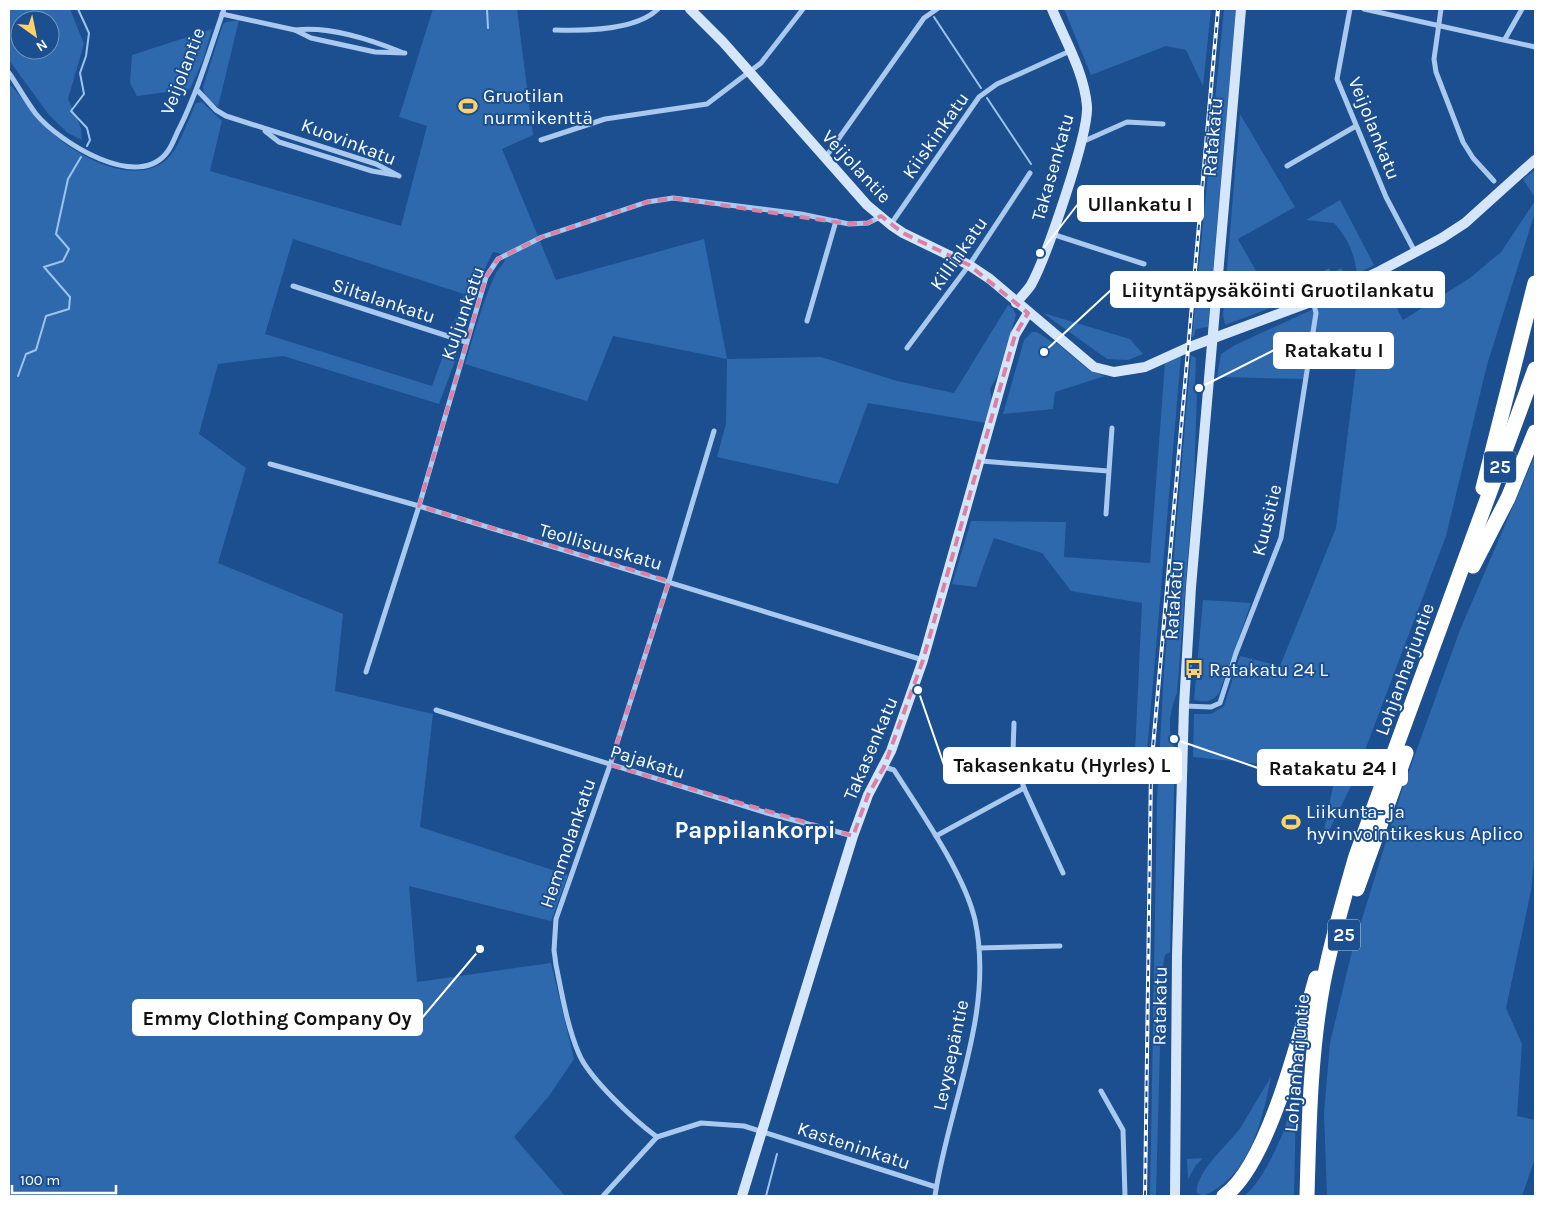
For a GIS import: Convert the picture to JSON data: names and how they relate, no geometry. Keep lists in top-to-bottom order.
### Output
{
  "streets": {
    "highway": ["25", "Lohjanharjuntie"],
    "street": [
      "Veijolantie",
      "Veijolankatu",
      "Kiiskinkatu",
      "Ratakatu",
      "Kuovinkatu",
      "Takasenkatu",
      "Killinkatu",
      "Siltalankatu",
      "Kuljunkatu",
      "Kuusitie",
      "Teollisuuskatu",
      "Pajakatu",
      "Hemmolankatu",
      "Levysepäntie",
      "Kasteninkatu"
    ]
  },
  "crossings": [
    ["Veijolantie", "Veijolankatu"],
    ["Veijolantie", "Kiiskinkatu"],
    ["Veijolantie", "Ratakatu"],
    ["Veijolantie", "Kuovinkatu"],
    ["Veijolantie", "Takasenkatu"],
    ["Veijolantie", "Killinkatu"],
    ["Veijolantie", "Kuljunkatu"],
    ["Veijolantie", "Kuusitie"],
    ["Kiiskinkatu", "Takasenkatu"],
    ["Ratakatu", "Kuusitie"],
    ["Takasenkatu", "Teollisuuskatu"],
    ["Takasenkatu", "Pajakatu"],
    ["Takasenkatu", "Levysepäntie"],
    ["Takasenkatu", "Kasteninkatu"],
    ["Siltalankatu", "Kuljunkatu"],
    ["Kuljunkatu", "Teollisuuskatu"],
    ["Teollisuuskatu", "Hemmolankatu"],
    ["Pajakatu", "Hemmolankatu"],
    ["Levysepäntie", "Kasteninkatu"]
  ],
  "districts": ["Pappilankorpi"],
  "places": {
    "sports": ["Gruotilan nurmikenttä", "Liikunta- ja hyvinvointikeskus Aplico"],
    "other": [
      "Ullankatu I",
      "Liityntäpysäköinti Gruotilankatu",
      "Ratakatu I",
      "Takasenkatu (Hyrles) L",
      "Ratakatu 24 I",
      "Emmy Clothing Company Oy"
    ],
    "bus stop": ["Ratakatu 24 L"]
  },
  "scale_bar": "100 m",
  "north": "bottom right"
}
